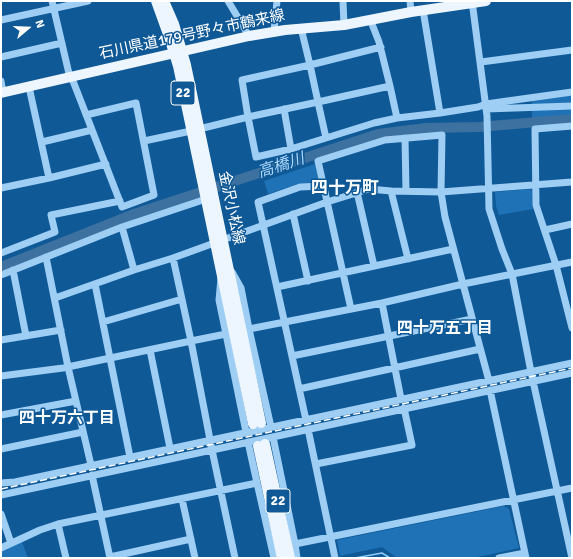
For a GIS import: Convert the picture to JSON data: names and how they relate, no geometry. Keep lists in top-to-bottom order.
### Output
{
  "streets": {
    "main road": ["石川県道179号野々市鶴来線", "22", "金沢小松線"]
  },
  "crossings": [
    ["石川県道179号野々市鶴来線", "金沢小松線"]
  ],
  "districts": ["四十万町", "四十万五丁目", "四十万六丁目"],
  "water": ["高橋川"],
  "north": "right"
}
